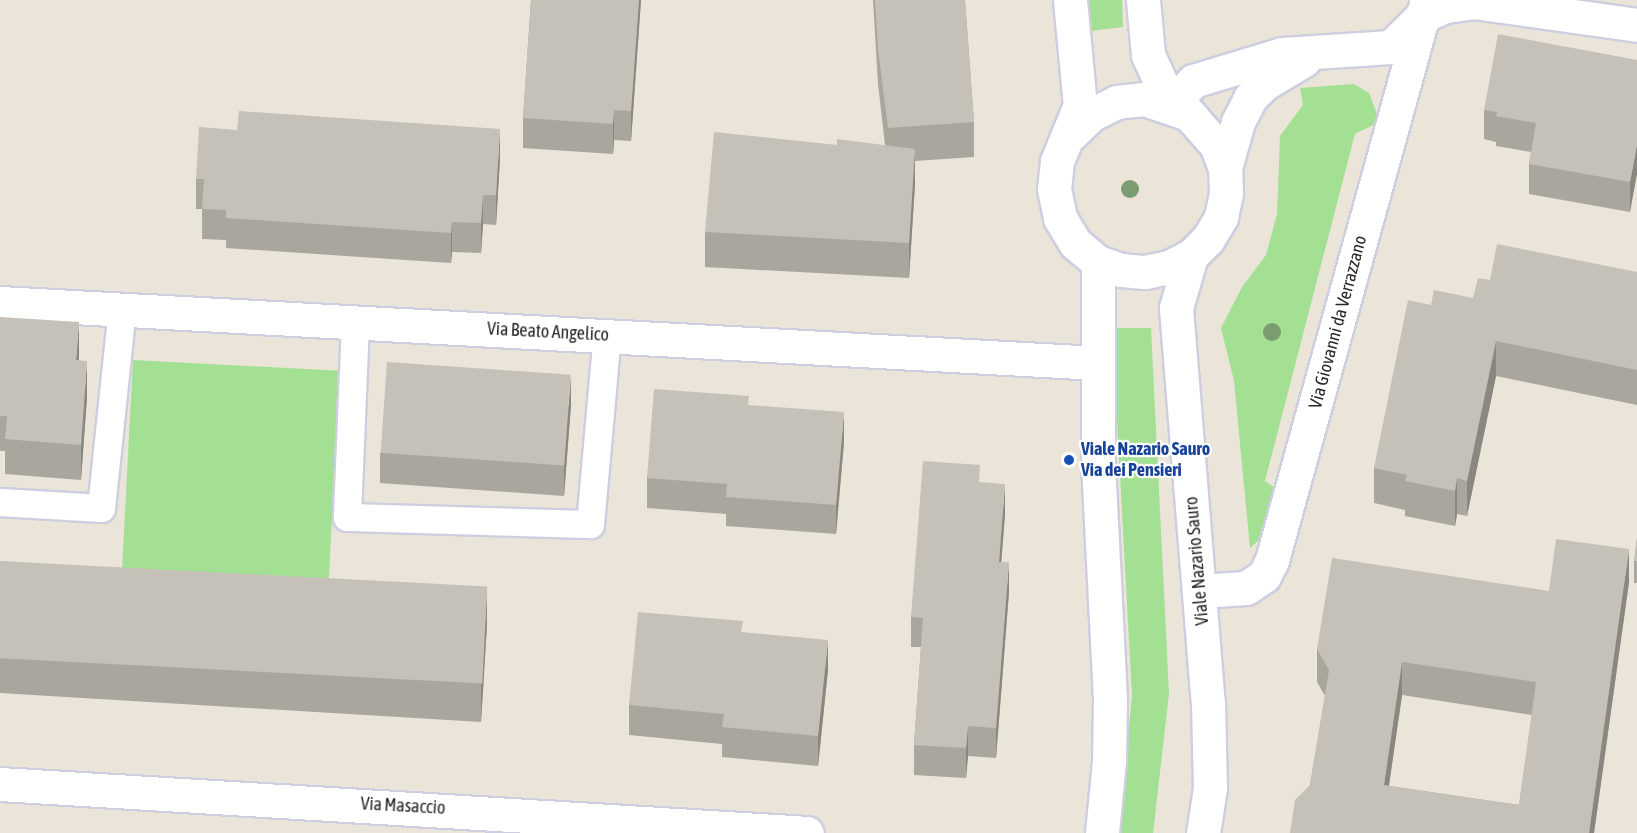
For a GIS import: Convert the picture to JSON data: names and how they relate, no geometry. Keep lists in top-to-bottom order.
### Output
{
  "streets": {
    "street": [
      "Via Giovanni da Verrazzano",
      "Via Beato Angelico",
      "Viale Nazario Sauro",
      "Via Masaccio"
    ]
  },
  "crossings": [
    ["Via Giovanni da Verrazzano", "Viale Nazario Sauro"]
  ],
  "places": ["Viale Nazario Sauro Via dei Pensieri"]
}
